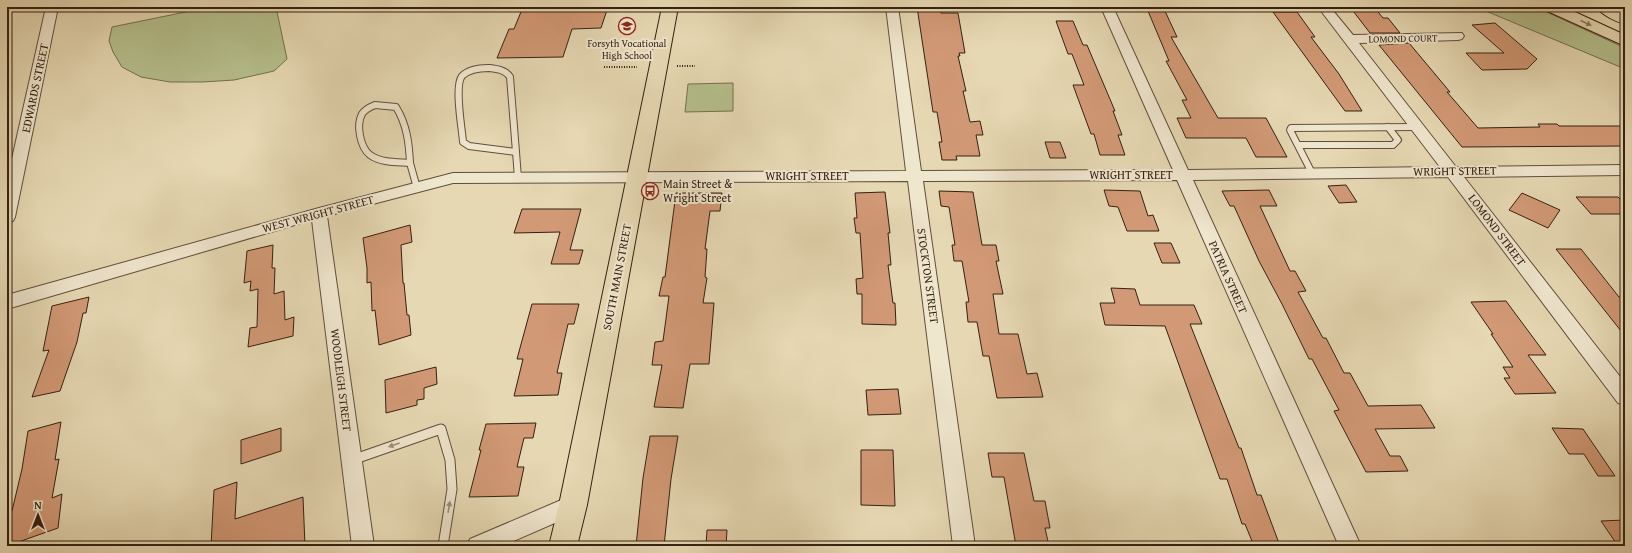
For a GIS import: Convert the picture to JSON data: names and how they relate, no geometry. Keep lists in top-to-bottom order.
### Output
{
  "streets": {
    "main road": ["SOUTH MAIN STREET"],
    "street": [
      "LOMOND COURT",
      "EDWARDS STREET",
      "WRIGHT STREET",
      "WEST WRIGHT STREET",
      "LOMOND STREET",
      "STOCKTON STREET",
      "PATRIA STREET",
      "WOODLEIGH STREET"
    ]
  },
  "crossings": [
    ["LOMOND COURT", "LOMOND STREET"],
    ["WRIGHT STREET", "WEST WRIGHT STREET"],
    ["WRIGHT STREET", "LOMOND STREET"],
    ["WRIGHT STREET", "STOCKTON STREET"],
    ["WRIGHT STREET", "SOUTH MAIN STREET"],
    ["WRIGHT STREET", "PATRIA STREET"],
    ["WEST WRIGHT STREET", "SOUTH MAIN STREET"],
    ["WEST WRIGHT STREET", "WOODLEIGH STREET"]
  ],
  "places": {
    "school or university": ["Forsyth Vocational High School"],
    "bus stop": ["Main Street & Wright Street"]
  },
  "north": "top"
}
